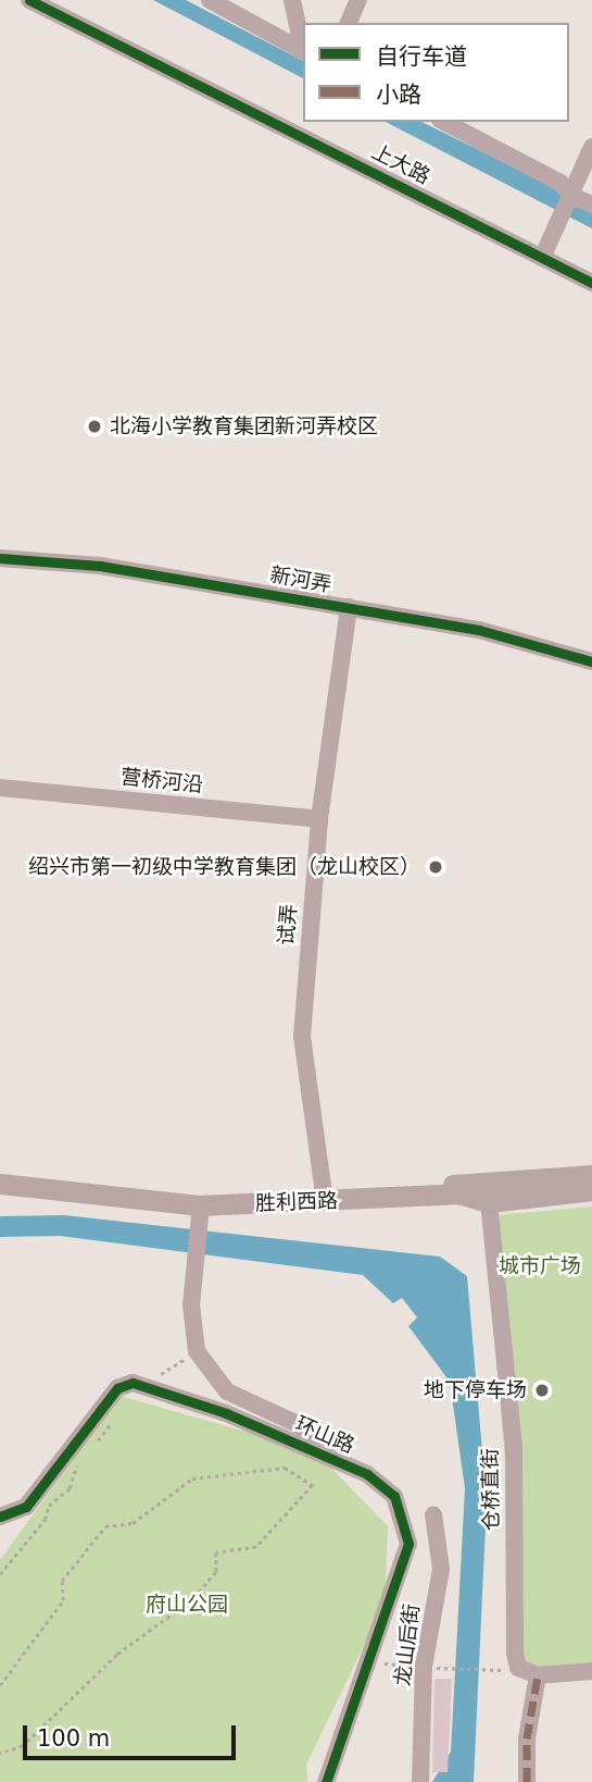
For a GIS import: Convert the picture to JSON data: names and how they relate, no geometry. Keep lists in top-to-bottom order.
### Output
{
  "streets": {
    "main road": ["胜利西路"],
    "street": [
      "上大路",
      "新河弄",
      "营桥河沿",
      "试弄",
      "环山路",
      "仓桥直街",
      "龙山后街"
    ]
  },
  "crossings": [
    ["新河弄", "试弄"],
    ["营桥河沿", "试弄"],
    ["试弄", "胜利西路"],
    ["胜利西路", "仓桥直街"]
  ],
  "parks": ["城市广场", "府山公园"],
  "places": ["北海小学教育集团新河弄校区", "绍兴市第一初级中学教育集团（龙山校区）", "地下停车场"],
  "legend": ["自行车道", "小路"],
  "scale_bar": "100 m"
}
